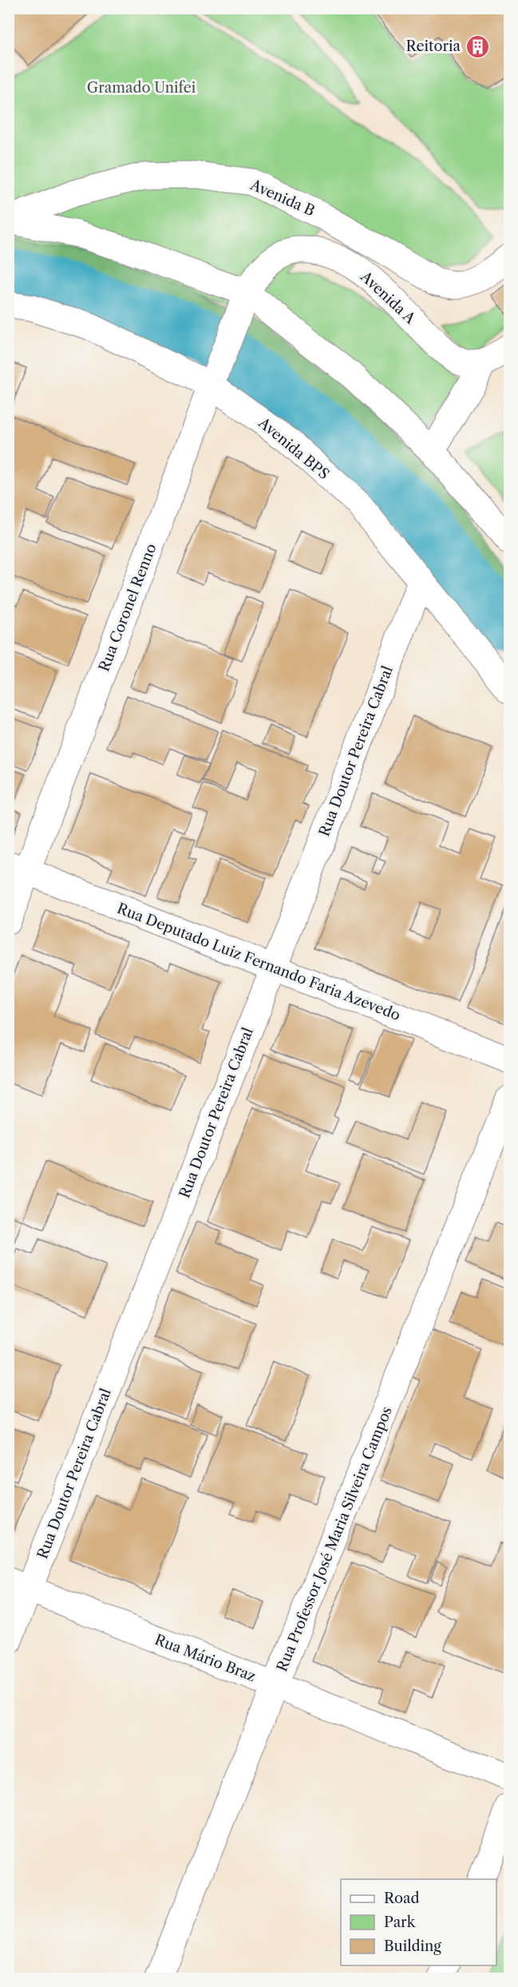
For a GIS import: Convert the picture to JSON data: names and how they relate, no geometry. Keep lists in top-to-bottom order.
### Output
{
  "streets": {
    "street": [
      "Avenida B",
      "Avenida A",
      "Avenida BPS",
      "Rua Coronel Renno",
      "Rua Doutor Pereira Cabral",
      "Rua Deputado Luiz Fernando Faria Azevedo",
      "Rua Professor José Maria Silveira Campos",
      "Rua Mário Braz"
    ]
  },
  "crossings": [
    ["Avenida A", "Rua Coronel Renno"],
    ["Avenida BPS", "Rua Coronel Renno"],
    ["Avenida BPS", "Rua Doutor Pereira Cabral"],
    ["Rua Coronel Renno", "Rua Deputado Luiz Fernando Faria Azevedo"],
    ["Rua Doutor Pereira Cabral", "Rua Deputado Luiz Fernando Faria Azevedo"],
    ["Rua Doutor Pereira Cabral", "Rua Mário Braz"],
    ["Rua Professor José Maria Silveira Campos", "Rua Mário Braz"]
  ],
  "parks": ["Gramado Unifei"],
  "places": {
    "building": ["Reitoria"]
  },
  "legend": ["Road", "Park", "Building"]
}
